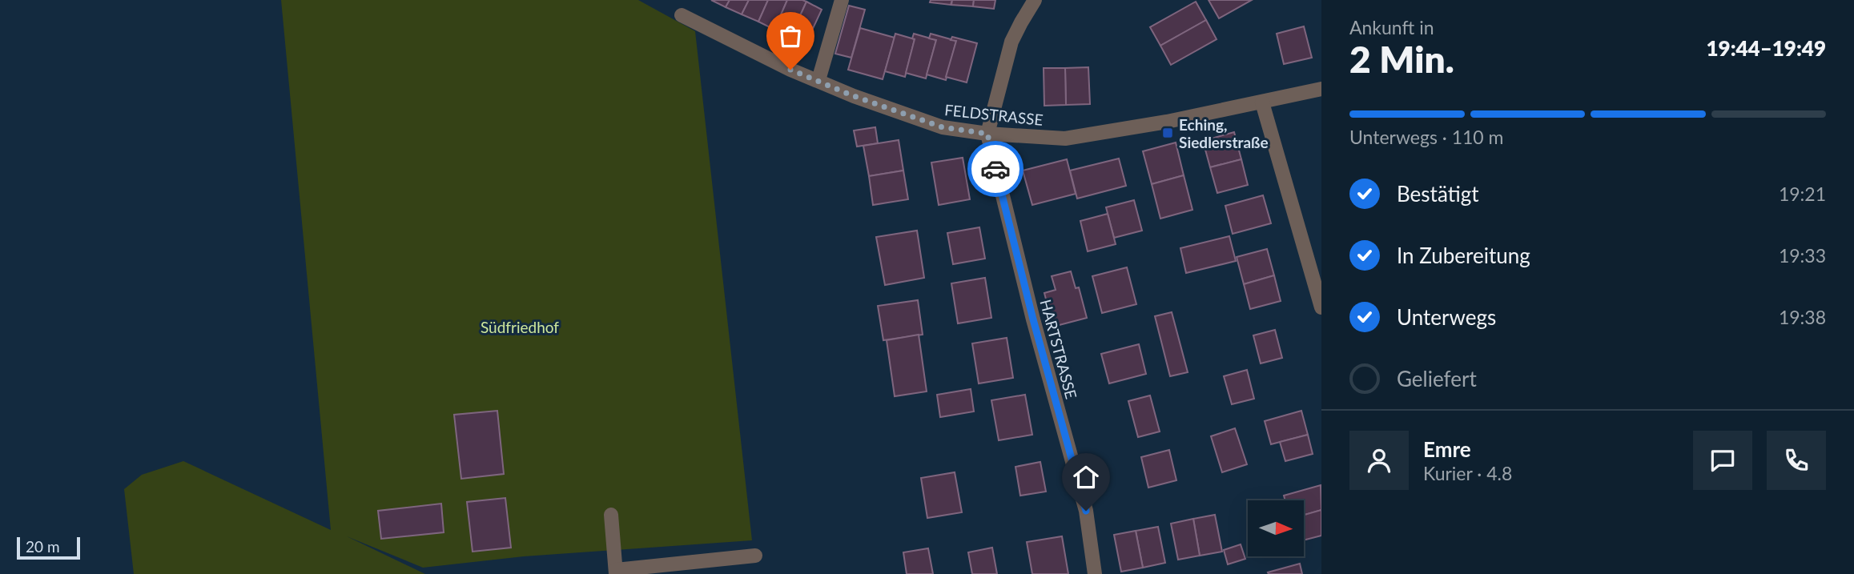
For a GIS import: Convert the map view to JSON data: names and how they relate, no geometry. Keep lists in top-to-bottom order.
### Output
{
  "streets": {
    "street": ["FELDSTRASSE", "HARTSTRASSE"]
  },
  "crossings": [
    ["FELDSTRASSE", "HARTSTRASSE"]
  ],
  "parks": ["Südfriedhof"],
  "places": {
    "transit": ["Eching, Siedlerstraße"]
  },
  "scale_bar": "20 m",
  "north": "right",
  "page": {
    "heading": ["2 Min.", "Ankunft in", "19:44–19:49"],
    "panel": ["Emre", "Kurier · 4.8"],
    "bar": "Unterwegs · 110 m",
    "list": [
      ["Bestätigt", "19:21"],
      ["In Zubereitung", "19:33"],
      ["Unterwegs", "19:38"],
      "Geliefert"
    ],
    "scale": "20 m"
  }
}
